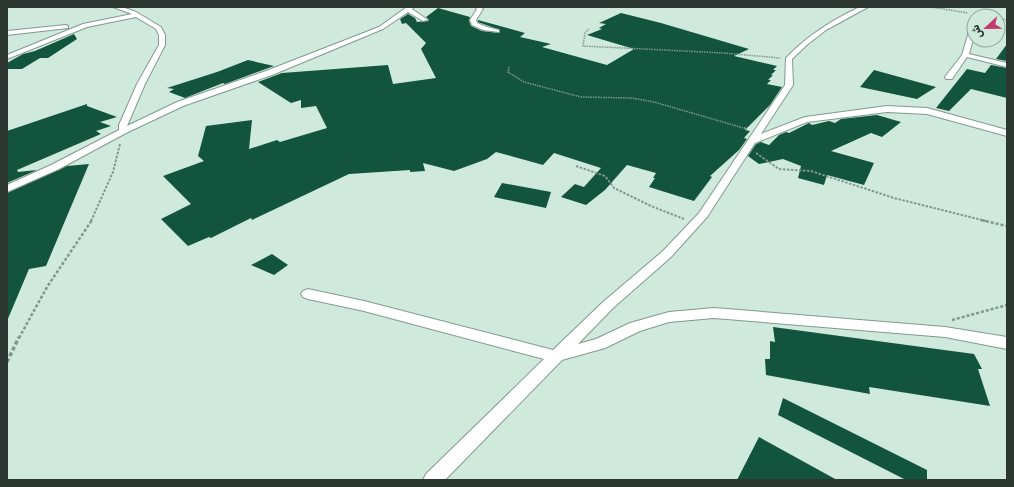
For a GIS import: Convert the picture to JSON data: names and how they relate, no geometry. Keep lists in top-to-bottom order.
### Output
{
  "north": "left"
}
